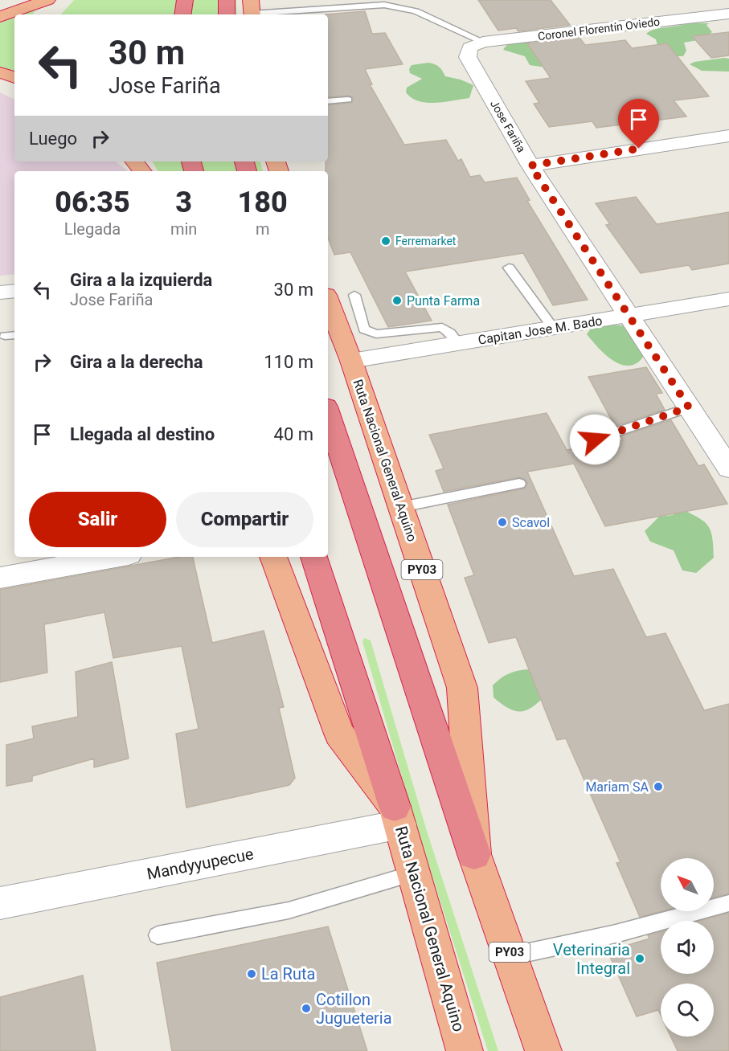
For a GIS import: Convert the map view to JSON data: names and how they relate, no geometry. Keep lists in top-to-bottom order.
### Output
{
  "streets": {
    "highway": ["Ruta Nacional General Aquino", "PY03"],
    "street": [
      "Coronel Florentín Oviedo",
      "Jose Fariña",
      "Capitan Jose M. Bado",
      "Mandyyupecue"
    ]
  },
  "crossings": [
    ["Coronel Florentín Oviedo", "Jose Fariña"],
    ["Jose Fariña", "Capitan Jose M. Bado"],
    ["Capitan Jose M. Bado", "Ruta Nacional General Aquino"],
    ["Ruta Nacional General Aquino", "Mandyyupecue"]
  ],
  "places": [
    "Ferremarket",
    "Punta Farma",
    "Scavol",
    "Mariam SA",
    "Veterinaria Integral",
    "La Ruta",
    "Cotillon Jugueteria"
  ],
  "north": "top left",
  "page": {
    "turn": ["30 m", "Jose Fariña"],
    "then": "Luego",
    "eta": [
      "06:35",
      "Llegada",
      "3",
      "min",
      "180",
      "m"
    ],
    "list": [
      {
        "name": "Gira a la izquierda",
        "note": "Jose Fariña",
        "value": "30 m"
      },
      {
        "name": "Gira a la derecha",
        "value": "110 m"
      },
      {
        "name": "Llegada al destino",
        "value": "40 m"
      }
    ],
    "buttons": ["Salir", "Compartir"]
  }
}
